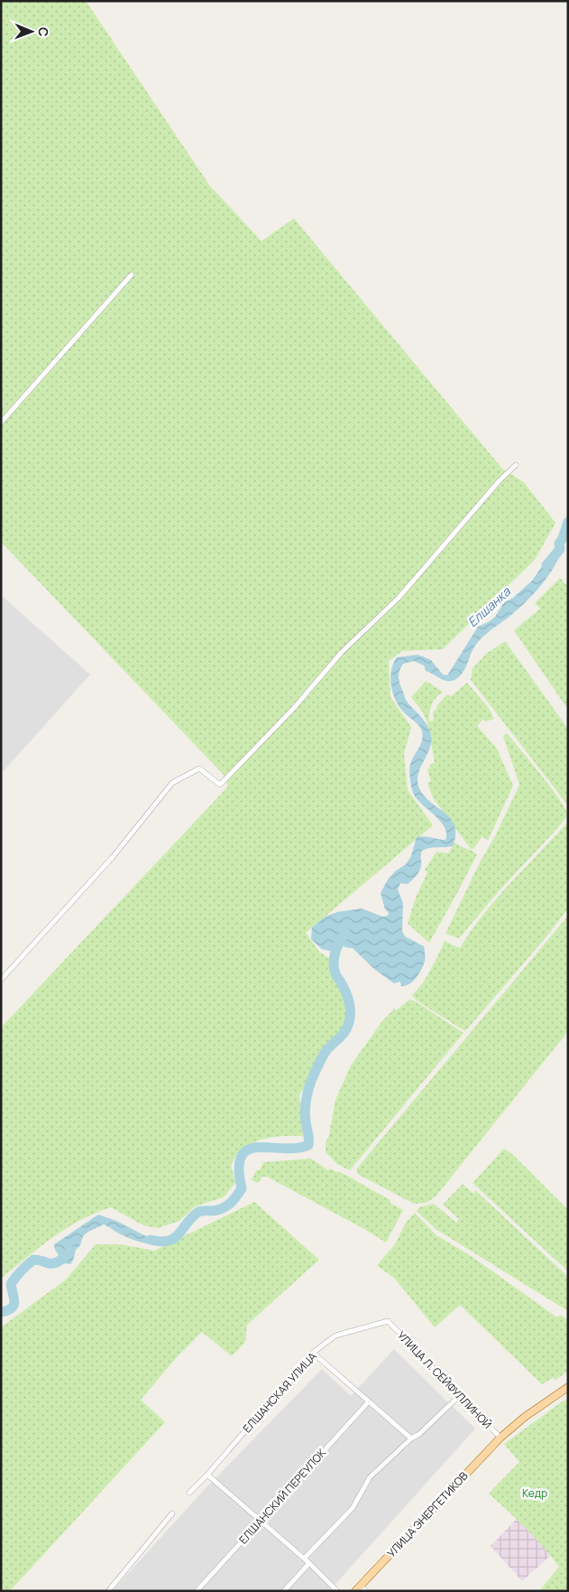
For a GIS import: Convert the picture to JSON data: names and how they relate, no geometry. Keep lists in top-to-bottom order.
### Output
{
  "streets": {
    "main road": ["УЛИЦА ЭНЕРГЕТИКОВ"],
    "street": ["УЛИЦА Л. СЕЙФУЛЛИНОЙ", "ЕЛШАНСКАЯ УЛИЦА", "ЕЛШАНСКИЙ ПЕРЕУЛОК"]
  },
  "crossings": [
    ["УЛИЦА Л. СЕЙФУЛЛИНОЙ", "ЕЛШАНСКАЯ УЛИЦА"],
    ["УЛИЦА Л. СЕЙФУЛЛИНОЙ", "УЛИЦА ЭНЕРГЕТИКОВ"]
  ],
  "water": ["Елшанка"],
  "parks": ["Кедр"],
  "north": "right"
}
